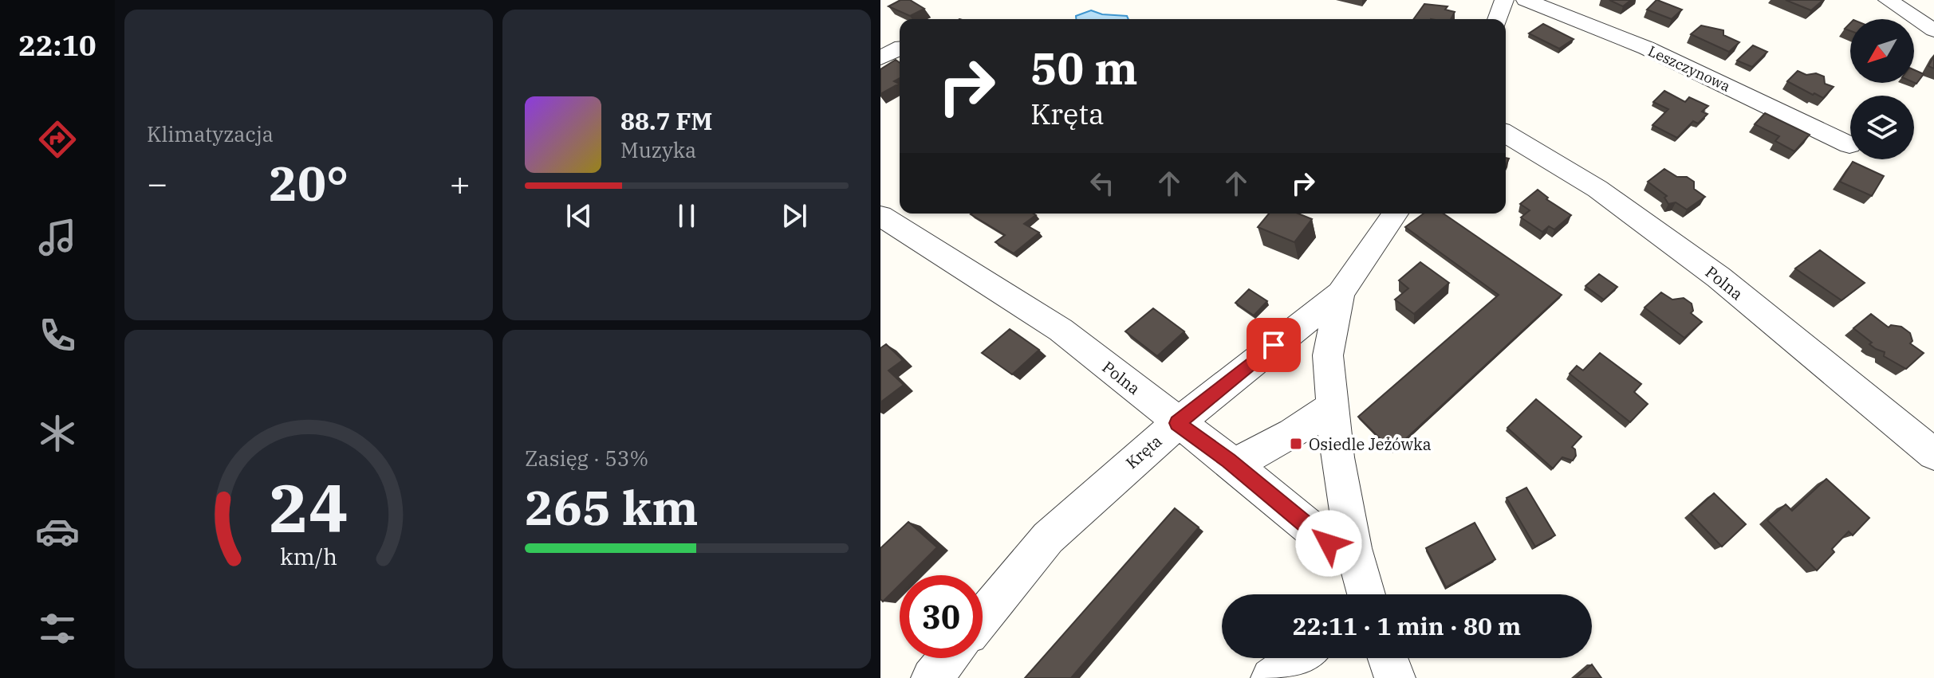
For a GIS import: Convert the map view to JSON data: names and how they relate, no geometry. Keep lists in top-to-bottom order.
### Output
{
  "streets": {
    "street": ["Leszczynowa", "Polna", "Kręta"]
  },
  "crossings": [
    ["Polna", "Kręta"]
  ],
  "places": {
    "transit": ["Osiedle Jeżówka"]
  },
  "north": "bottom left",
  "page": {
    "tabs": "22:10",
    "tile": [
      "Klimatyzacja",
      ["Zasięg · 53%", "265 km"]
    ],
    "turn": ["50 m", "Kręta"],
    "song": ["88.7 FM", "Muzyka"],
    "heat": ["−", "20°", "+"],
    "limit": "30",
    "trip": "22:11 · 1 min · 80 m",
    "gauge": ["24", "km/h"]
  }
}
